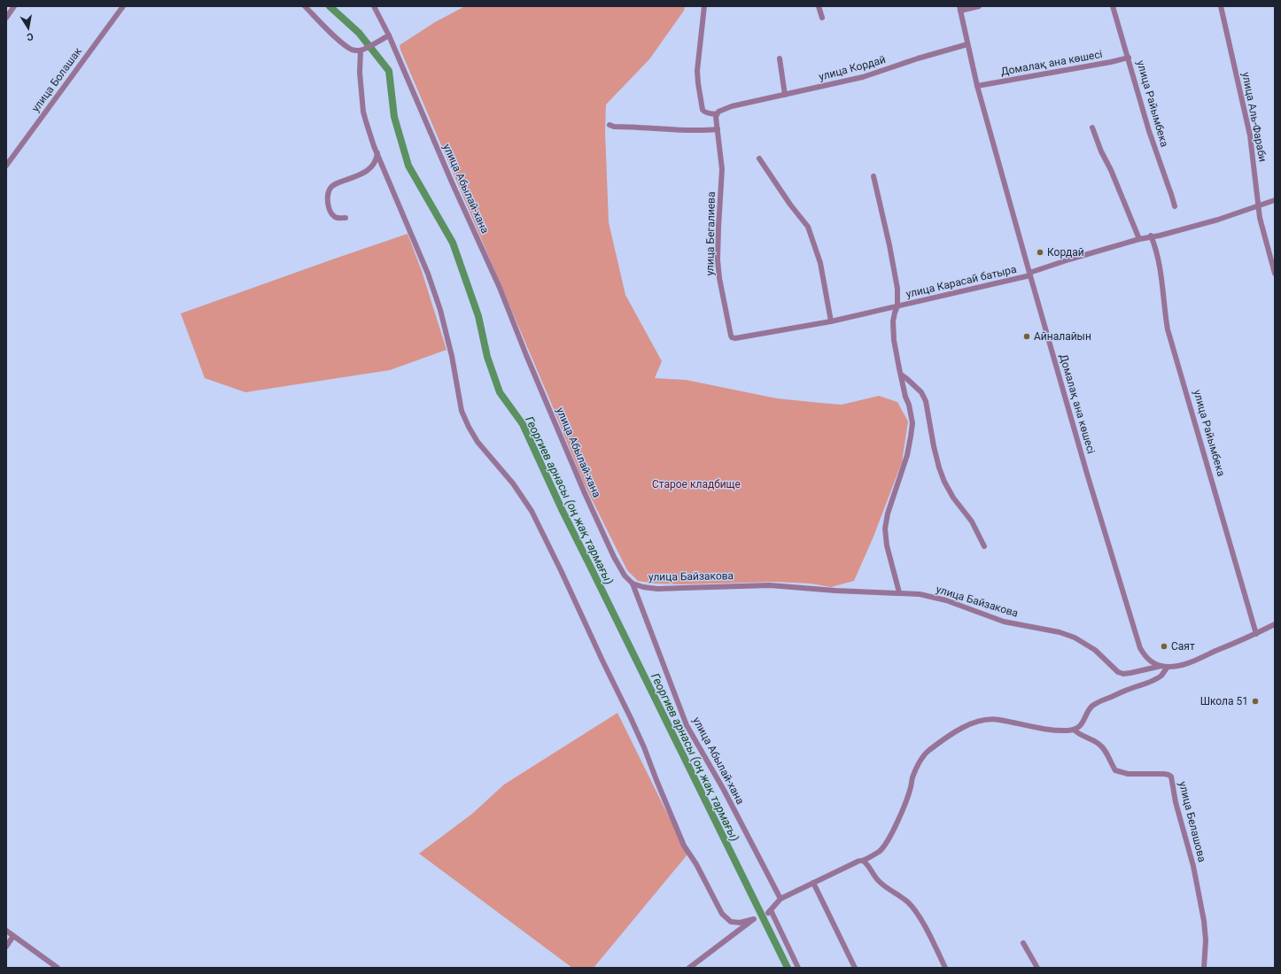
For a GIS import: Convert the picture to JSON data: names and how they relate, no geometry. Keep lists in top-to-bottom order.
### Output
{
  "streets": {
    "street": [
      "Домалақ ана көшесі",
      "улица Кордай",
      "улица Болашак",
      "улица Райымбека",
      "улица Аль-Фараби",
      "улица Абылай-хана",
      "улица Бегалиева",
      "улица Карасай батыра",
      "улица Байзакова",
      "улица Белашова"
    ]
  },
  "crossings": [
    ["Домалақ ана көшесі", "улица Кордай"],
    ["Домалақ ана көшесі", "улица Райымбека"],
    ["Домалақ ана көшесі", "улица Карасай батыра"],
    ["Домалақ ана көшесі", "улица Байзакова"],
    ["улица Кордай", "улица Бегалиева"],
    ["улица Райымбека", "улица Карасай батыра"],
    ["улица Райымбека", "улица Байзакова"],
    ["улица Аль-Фараби", "улица Карасай батыра"],
    ["улица Абылай-хана", "улица Байзакова"],
    ["улица Бегалиева", "улица Карасай батыра"]
  ],
  "water": ["Георгиев арнасы (оң жақ тармағы)"],
  "parks": ["Старое кладбище"],
  "places": [
    "Кордай",
    "Айналайын",
    "Саят",
    "Школа 51"
  ],
  "north": "bottom"
}
